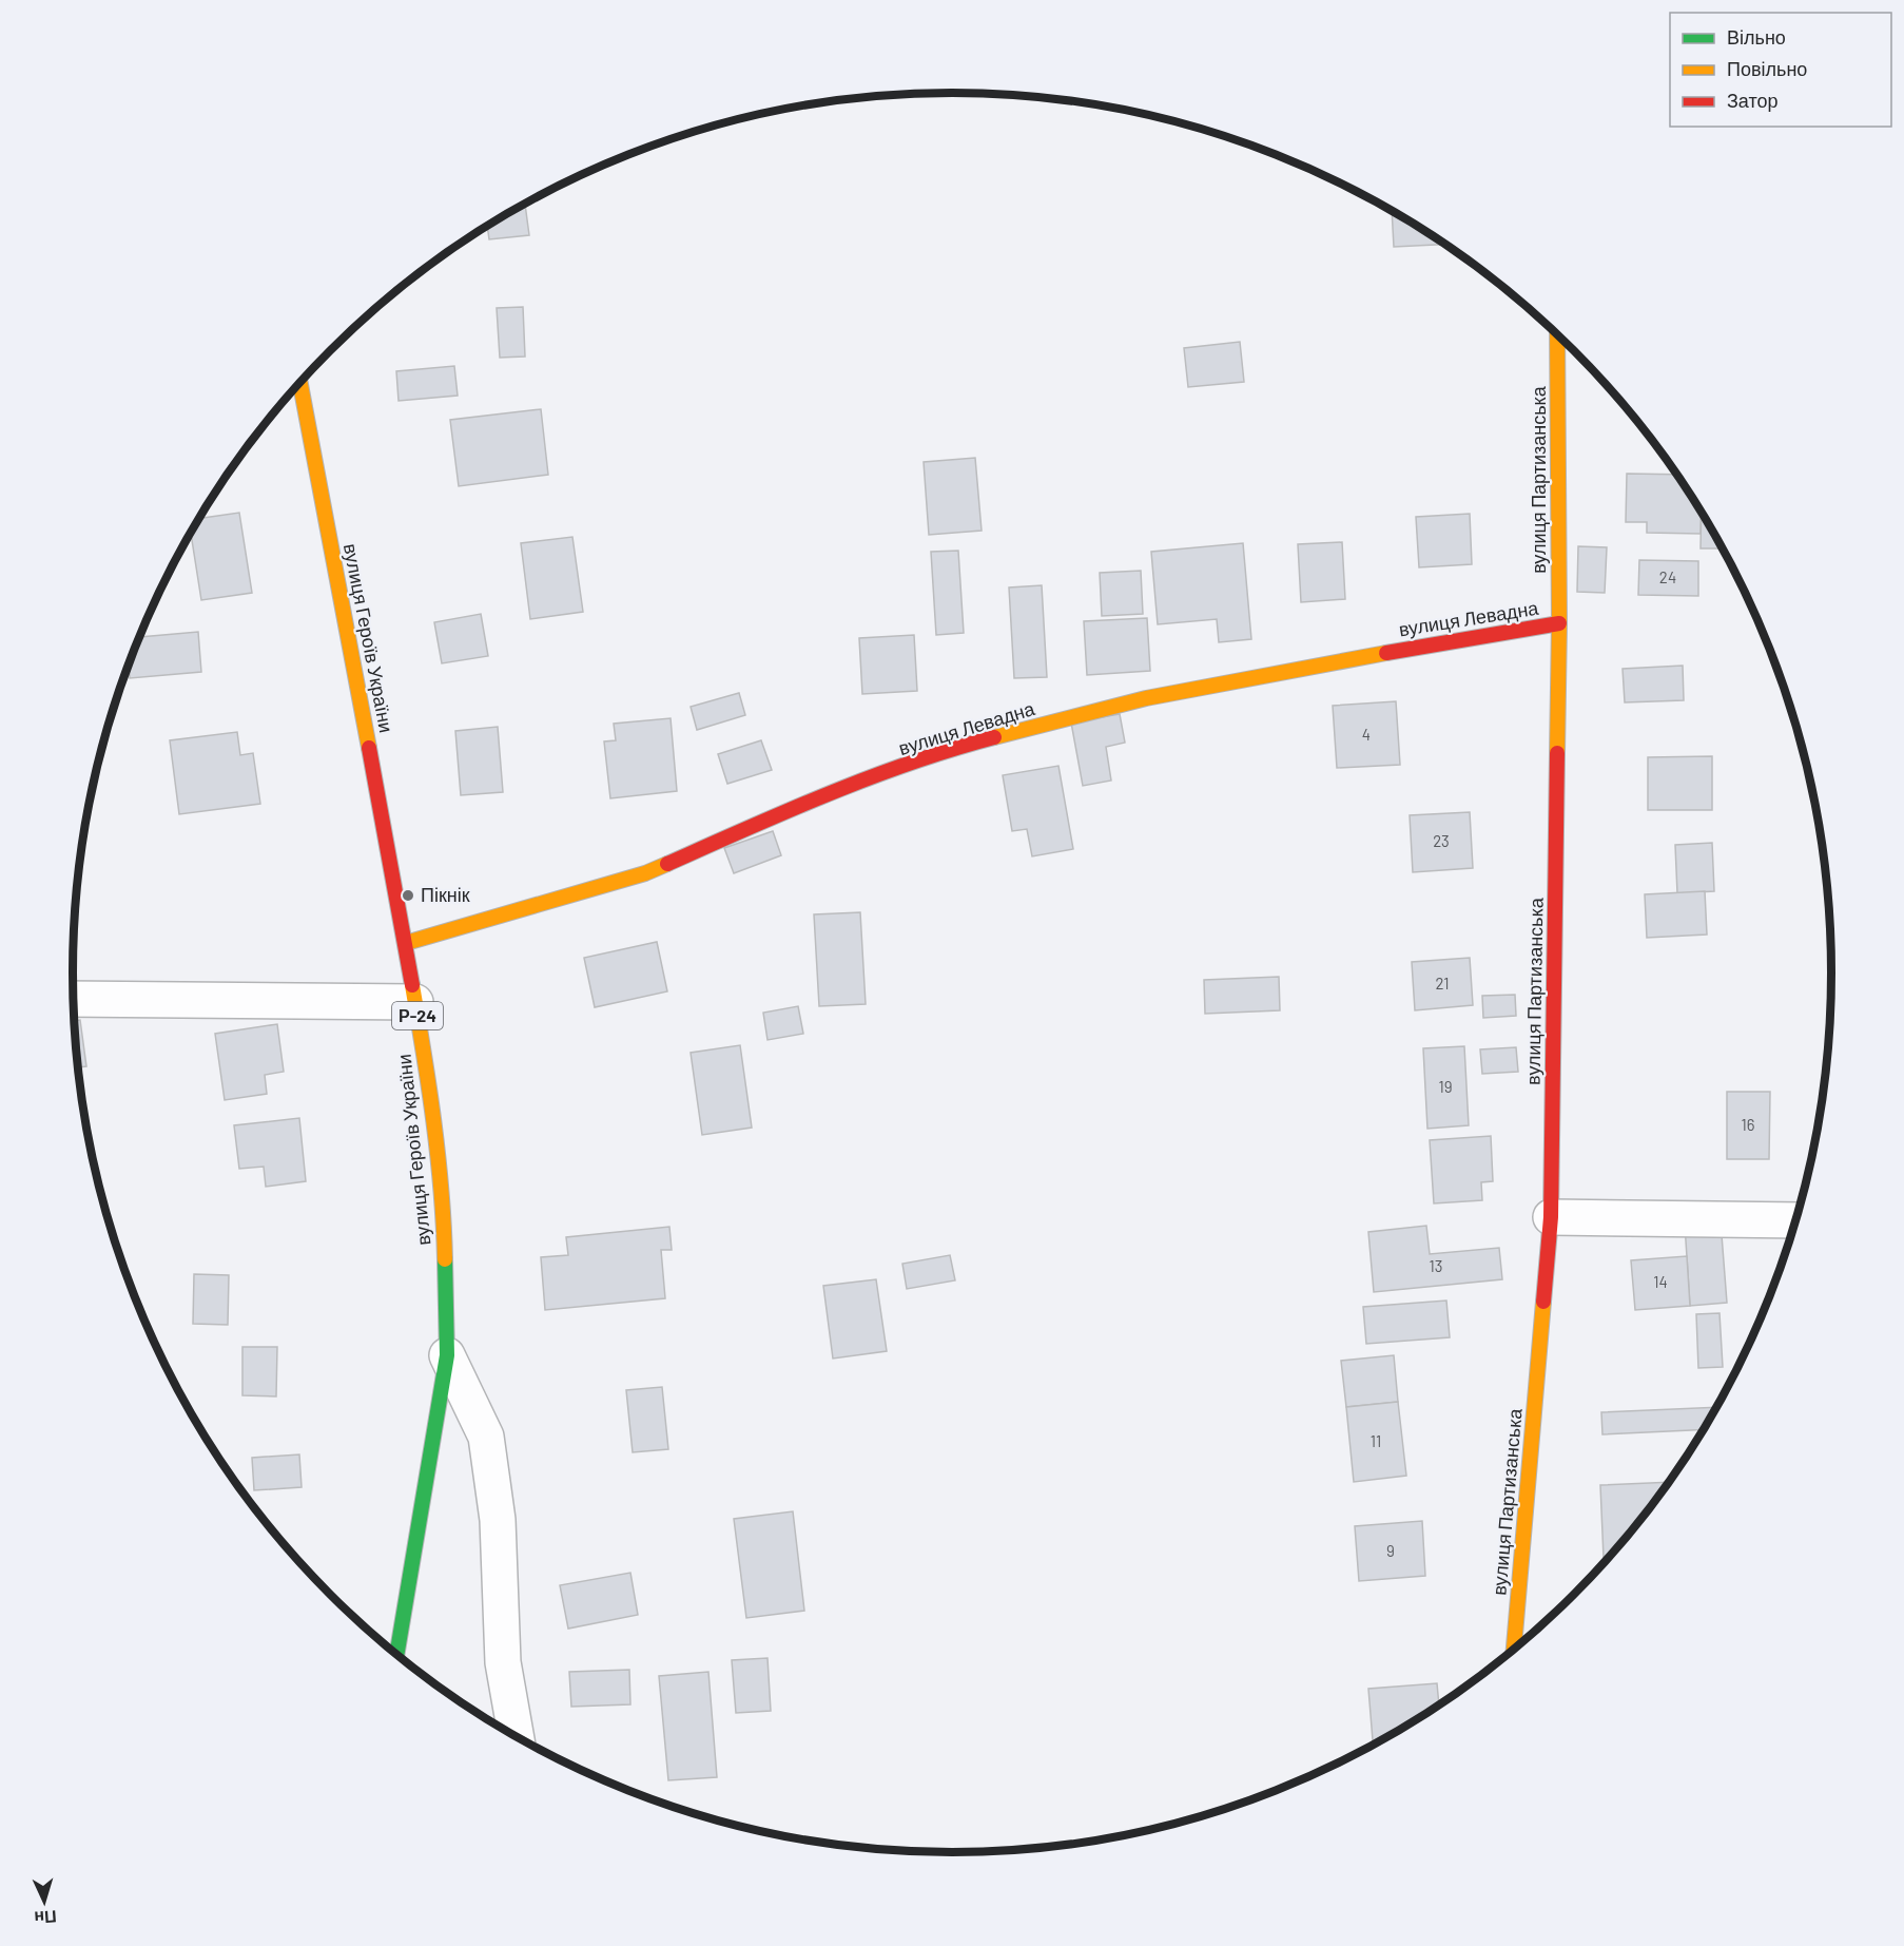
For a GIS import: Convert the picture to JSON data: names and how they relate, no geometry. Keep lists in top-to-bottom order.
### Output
{
  "streets": {
    "street": [
      "вулиця Партизанська",
      "вулиця Левадна",
      "вулиця Героїв України",
      "Р-24"
    ]
  },
  "crossings": [
    ["вулиця Партизанська", "вулиця Левадна"],
    ["вулиця Левадна", "вулиця Героїв України"]
  ],
  "places": ["Пікнік"],
  "house_numbers": [
    "24",
    "4",
    "23",
    "21",
    "19",
    "16",
    "13",
    "14",
    "11",
    "9"
  ],
  "legend": ["Вільно", "Повільно", "Затор"],
  "north": "bottom"
}
